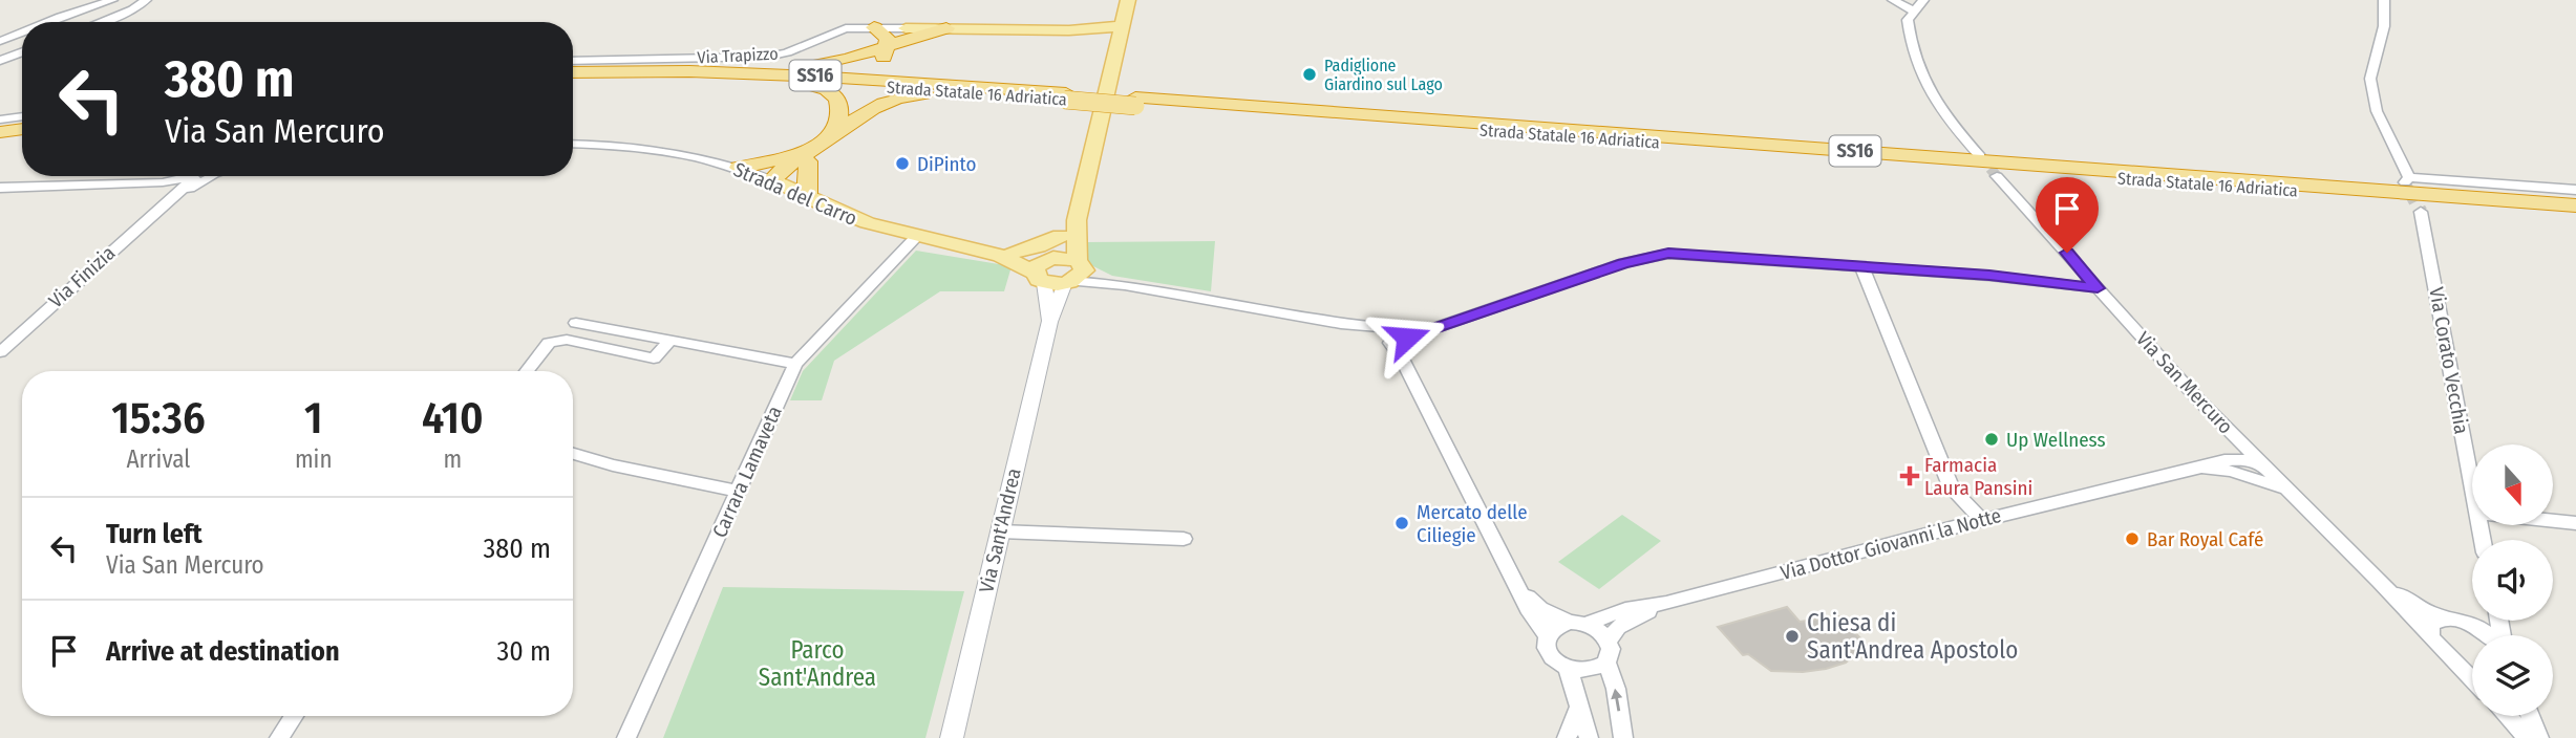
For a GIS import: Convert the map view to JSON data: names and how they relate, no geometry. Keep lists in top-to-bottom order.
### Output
{
  "streets": {
    "highway": ["SS16", "Strada Statale 16 Adriatica"],
    "main road": ["Strada del Carro", "Via Sant'Andrea"],
    "street": [
      "Via Trapizzo",
      "Via Finizia",
      "Via Corato Vecchia",
      "Via San Mercuro",
      "Carrara Lamaveta",
      "Via Dottor Giovanni la Notte"
    ]
  },
  "crossings": [
    ["Strada del Carro", "Carrara Lamaveta"],
    ["Strada del Carro", "Via Sant'Andrea"],
    ["Via San Mercuro", "Via Dottor Giovanni la Notte"]
  ],
  "parks": ["Parco Sant'Andrea"],
  "places": {
    "other": [
      "Padiglione Giardino sul Lago",
      "DiPinto",
      "Up Wellness",
      "Mercato delle Ciliegie",
      "Bar Royal Café",
      "Chiesa di Sant'Andrea Apostolo"
    ],
    "health": ["Farmacia Laura Pansini"]
  },
  "north": "bottom",
  "page": {
    "turn": ["380 m", "Via San Mercuro"],
    "eta": [
      "15:36",
      "Arrival",
      "1",
      "min",
      "410",
      "m"
    ],
    "list": [
      {
        "name": "Turn left",
        "note": "Via San Mercuro",
        "value": "380 m"
      },
      {
        "name": "Arrive at destination",
        "value": "30 m"
      }
    ]
  }
}
